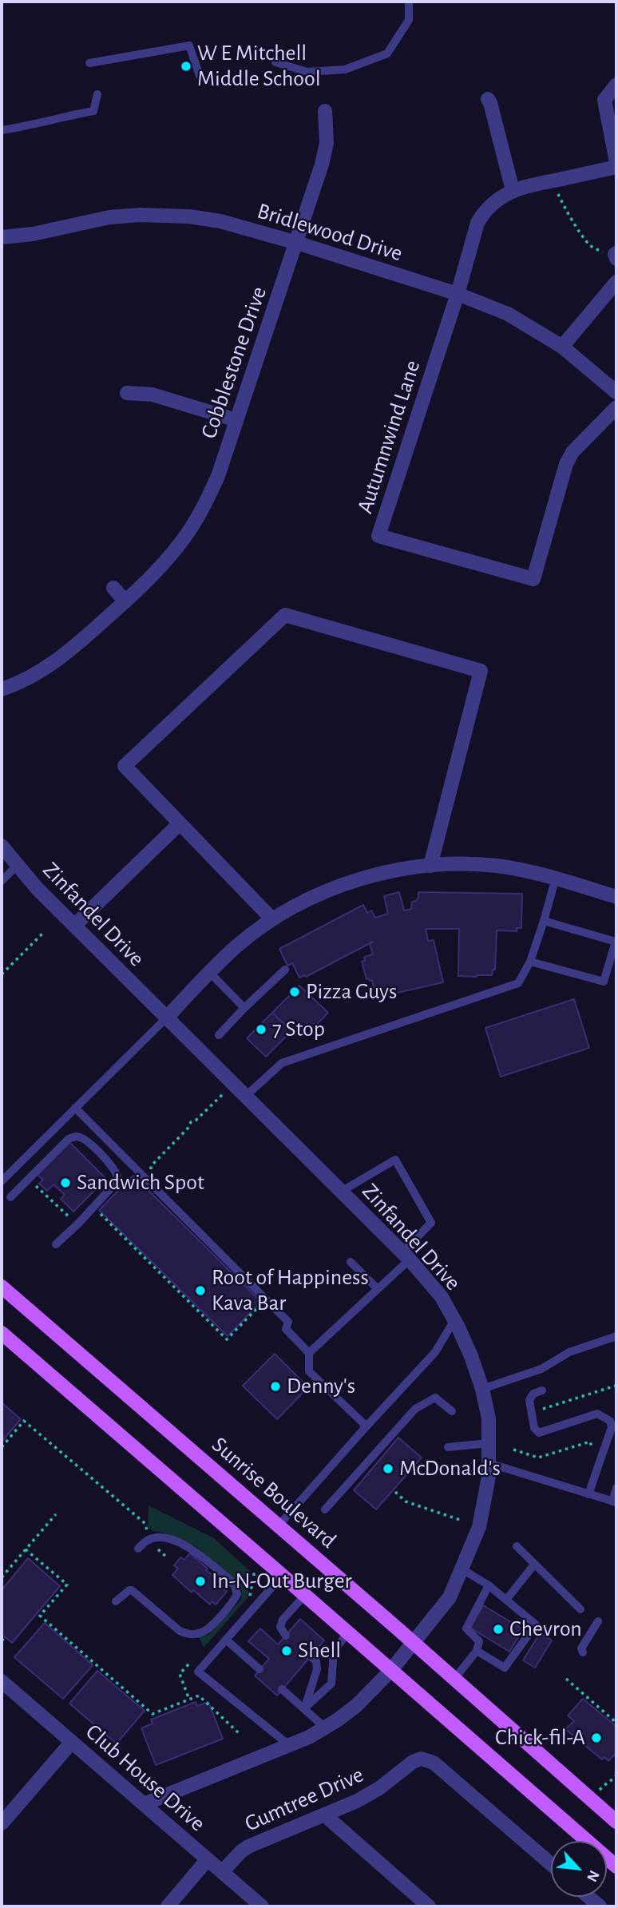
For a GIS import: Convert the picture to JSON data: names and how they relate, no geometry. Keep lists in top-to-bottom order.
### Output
{
  "streets": {
    "main road": ["Sunrise Boulevard"],
    "street": [
      "Bridlewood Drive",
      "Cobblestone Drive",
      "Autumnwind Lane",
      "Zinfandel Drive",
      "Club House Drive",
      "Gumtree Drive"
    ]
  },
  "crossings": [
    ["Bridlewood Drive", "Cobblestone Drive"],
    ["Bridlewood Drive", "Autumnwind Lane"],
    ["Zinfandel Drive", "Sunrise Boulevard"],
    ["Zinfandel Drive", "Club House Drive"],
    ["Club House Drive", "Gumtree Drive"]
  ],
  "places": [
    "W E Mitchell Middle School",
    "Pizza Guys",
    "7 Stop",
    "Sandwich Spot",
    "Root of Happiness Kava Bar",
    "Denny's",
    "McDonald's",
    "In-N-Out Burger",
    "Chevron",
    "Shell",
    "Chick-fil-A"
  ],
  "north": "bottom right"
}
